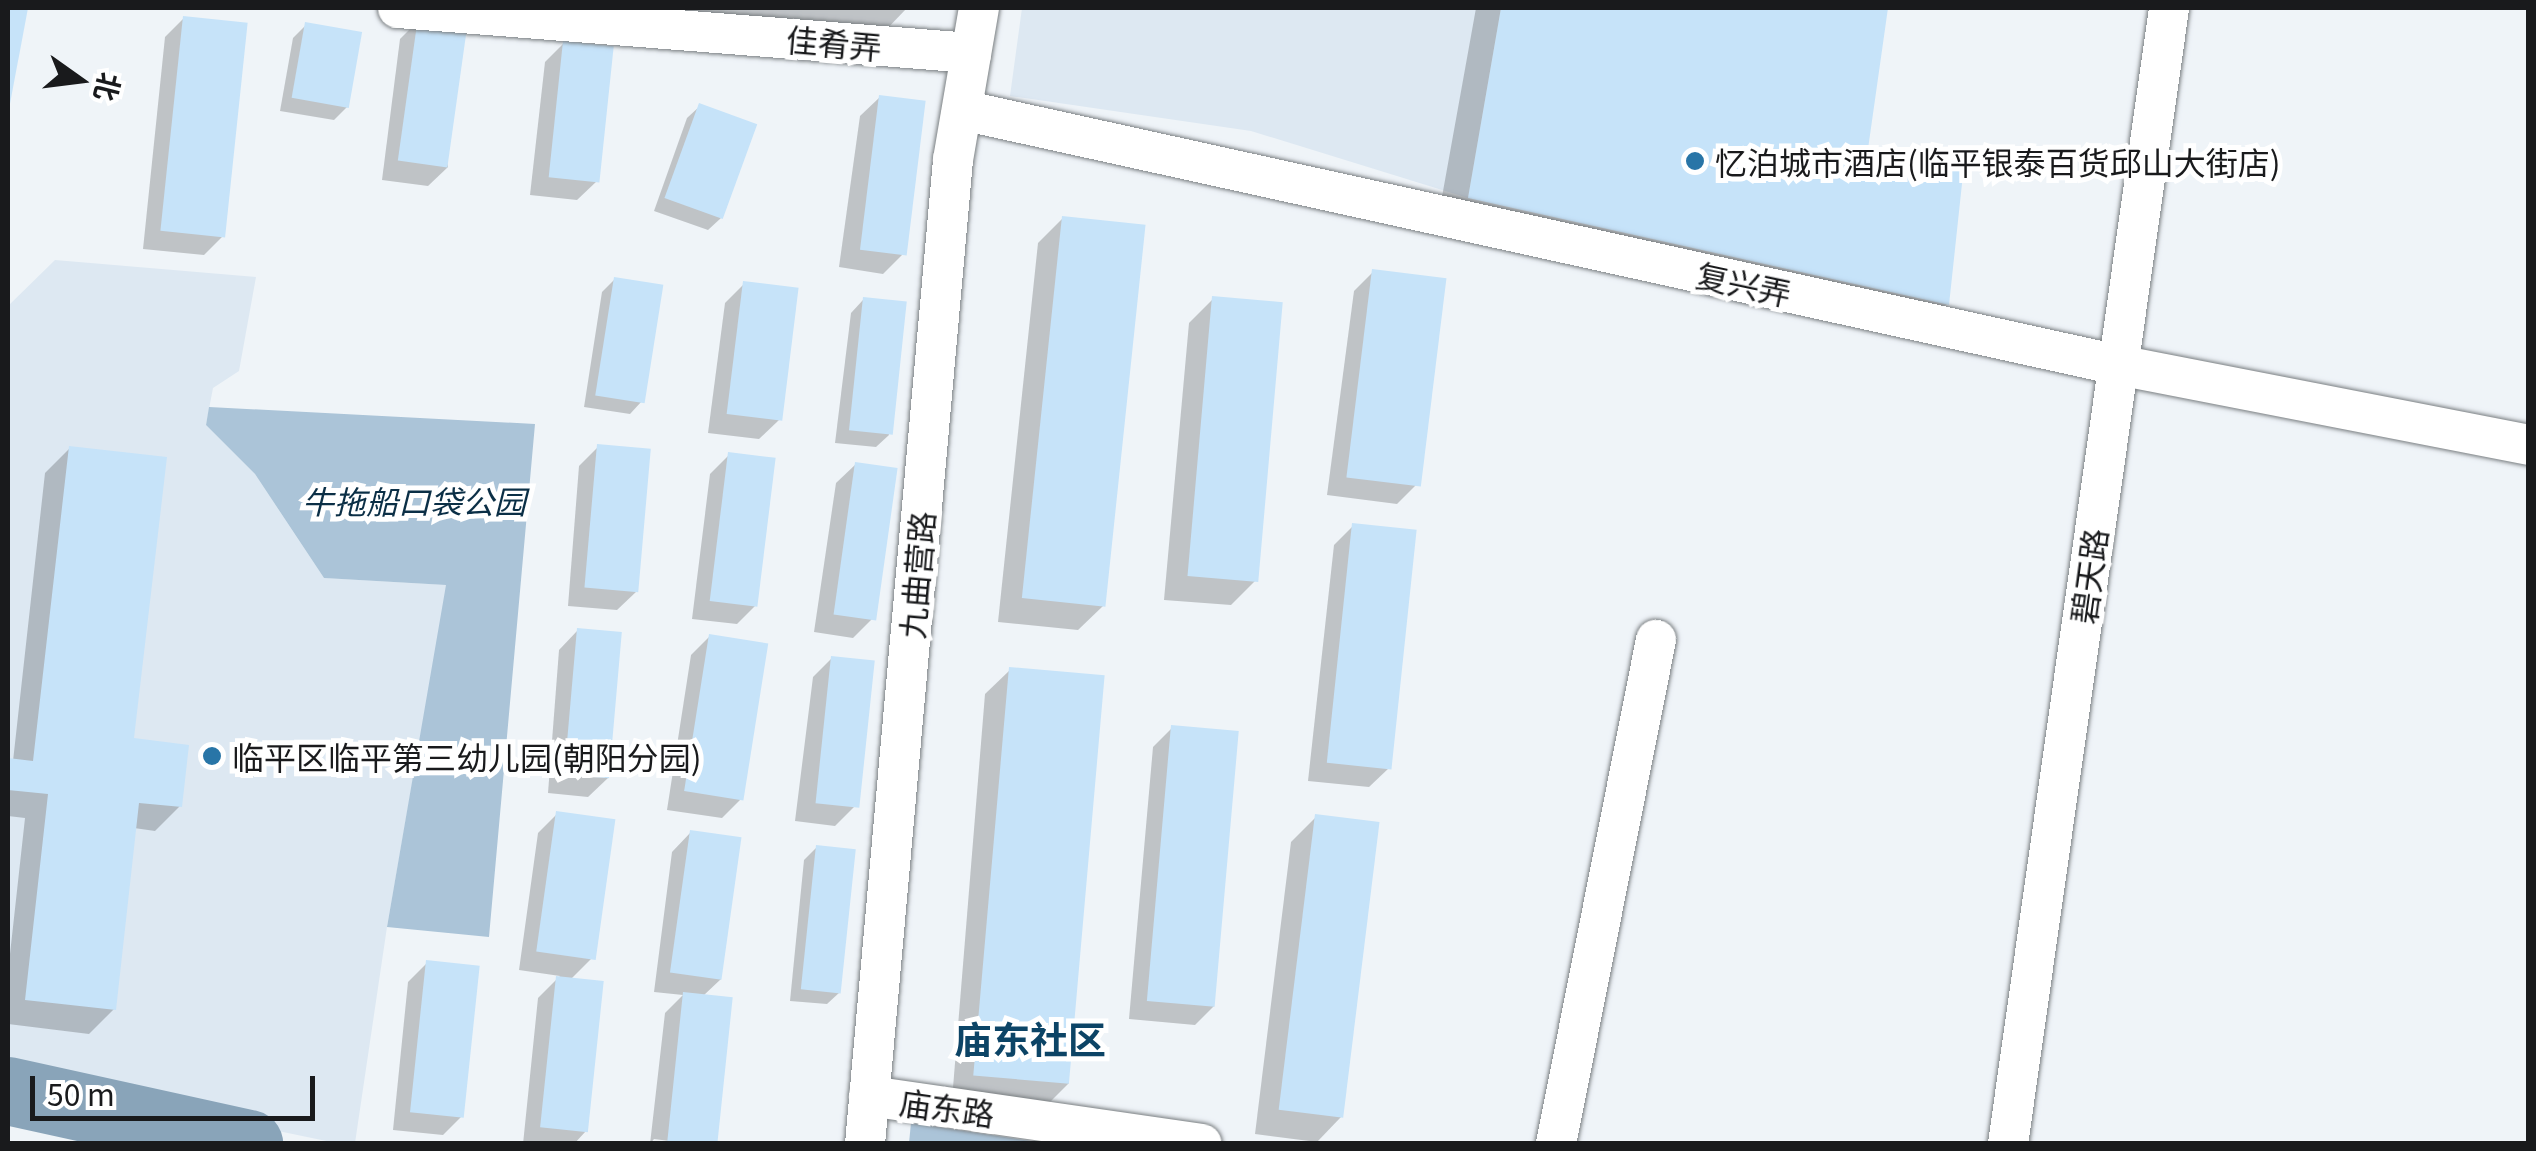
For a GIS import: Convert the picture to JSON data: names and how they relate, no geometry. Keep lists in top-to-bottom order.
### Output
{
  "streets": {
    "street": [
      "佳肴弄",
      "复兴弄",
      "九曲营路",
      "碧天路",
      "庙东路"
    ]
  },
  "crossings": [
    ["佳肴弄", "九曲营路"],
    ["复兴弄", "九曲营路"],
    ["复兴弄", "碧天路"],
    ["九曲营路", "庙东路"]
  ],
  "districts": ["庙东社区"],
  "parks": ["牛拖船口袋公园"],
  "places": ["忆泊城市酒店(临平银泰百货邱山大街店)", "临平区临平第三幼儿园(朝阳分园)"],
  "scale_bar": "50 m",
  "north": "right"
}
